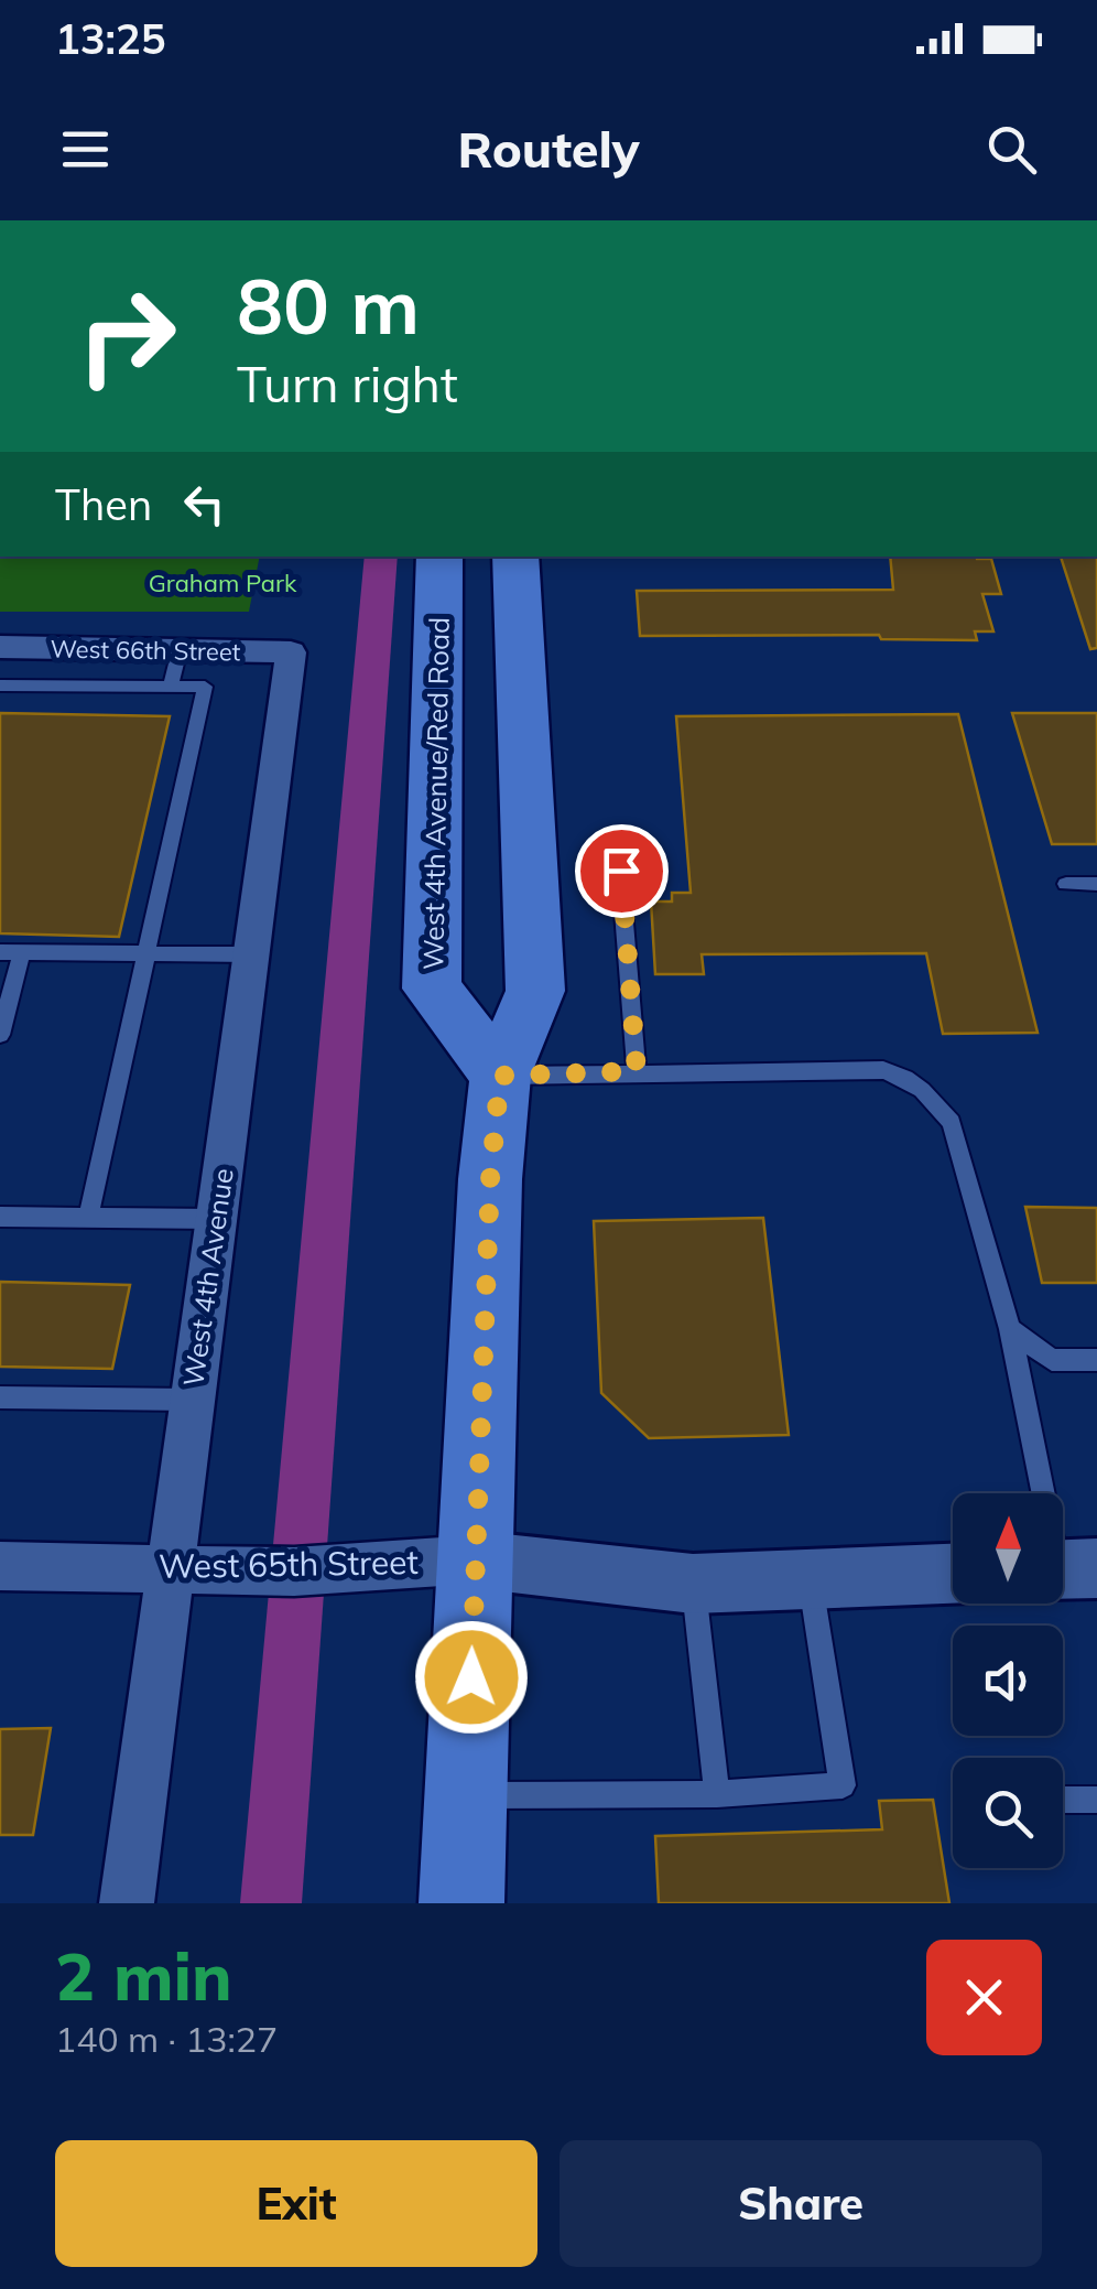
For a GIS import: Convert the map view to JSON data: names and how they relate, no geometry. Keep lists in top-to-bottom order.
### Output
{
  "streets": {
    "main road": ["West 4th Avenue/Red Road"],
    "street": ["West 66th Street", "West 4th Avenue", "West 65th Street"]
  },
  "crossings": [
    ["West 66th Street", "West 4th Avenue"],
    ["West 4th Avenue", "West 65th Street"]
  ],
  "parks": ["Graham Park"],
  "north": "top",
  "page": {
    "status": "13:25",
    "header": "Routely",
    "turn": ["80 m", "Turn right"],
    "then": "Then",
    "heading": ["2 min", "140 m · 13:27"],
    "buttons": ["Exit", "Share"]
  }
}
